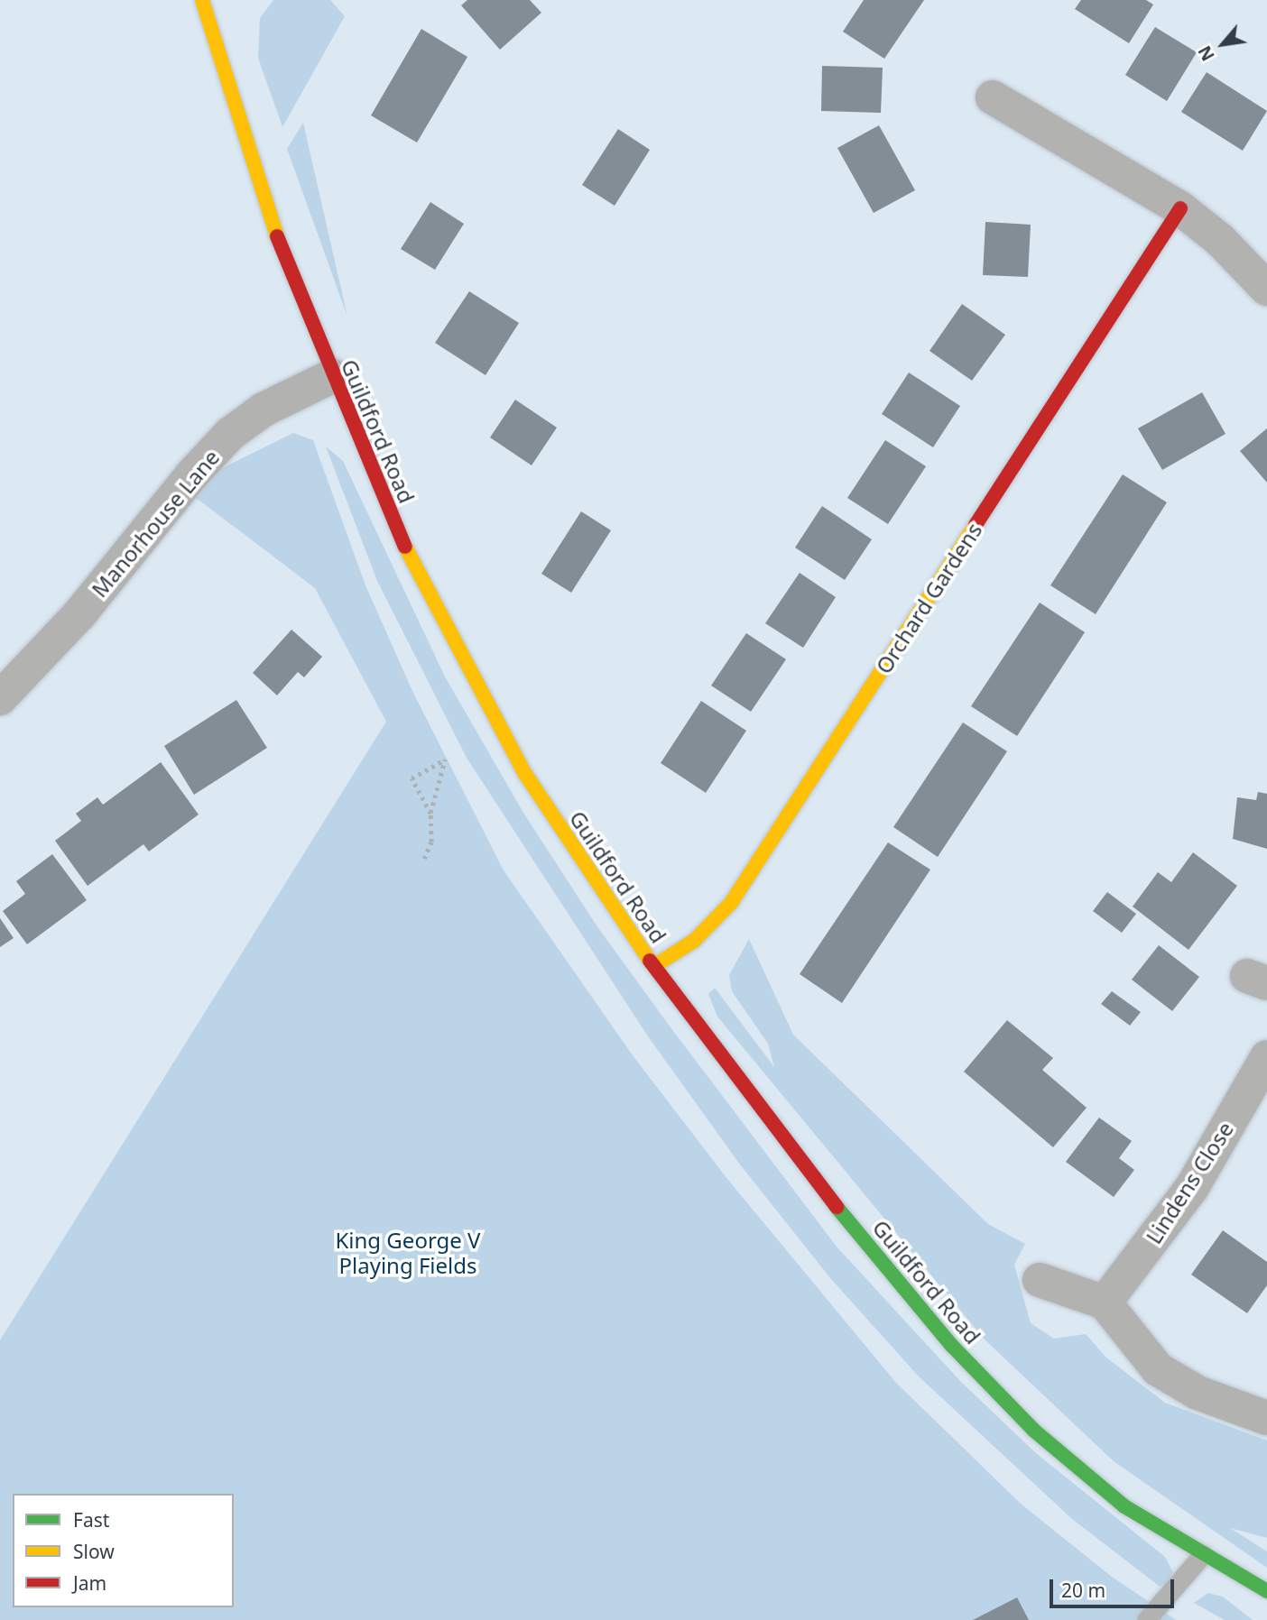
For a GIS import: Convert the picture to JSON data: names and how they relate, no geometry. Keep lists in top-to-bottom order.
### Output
{
  "streets": {
    "main road": ["Guildford Road", "Orchard Gardens"],
    "street": ["Manorhouse Lane", "Lindens Close"]
  },
  "crossings": [
    ["Guildford Road", "Manorhouse Lane"],
    ["Guildford Road", "Orchard Gardens"]
  ],
  "parks": ["King George V Playing Fields"],
  "legend": ["Fast", "Slow", "Jam"],
  "scale_bar": "20 m",
  "north": "bottom left"
}
